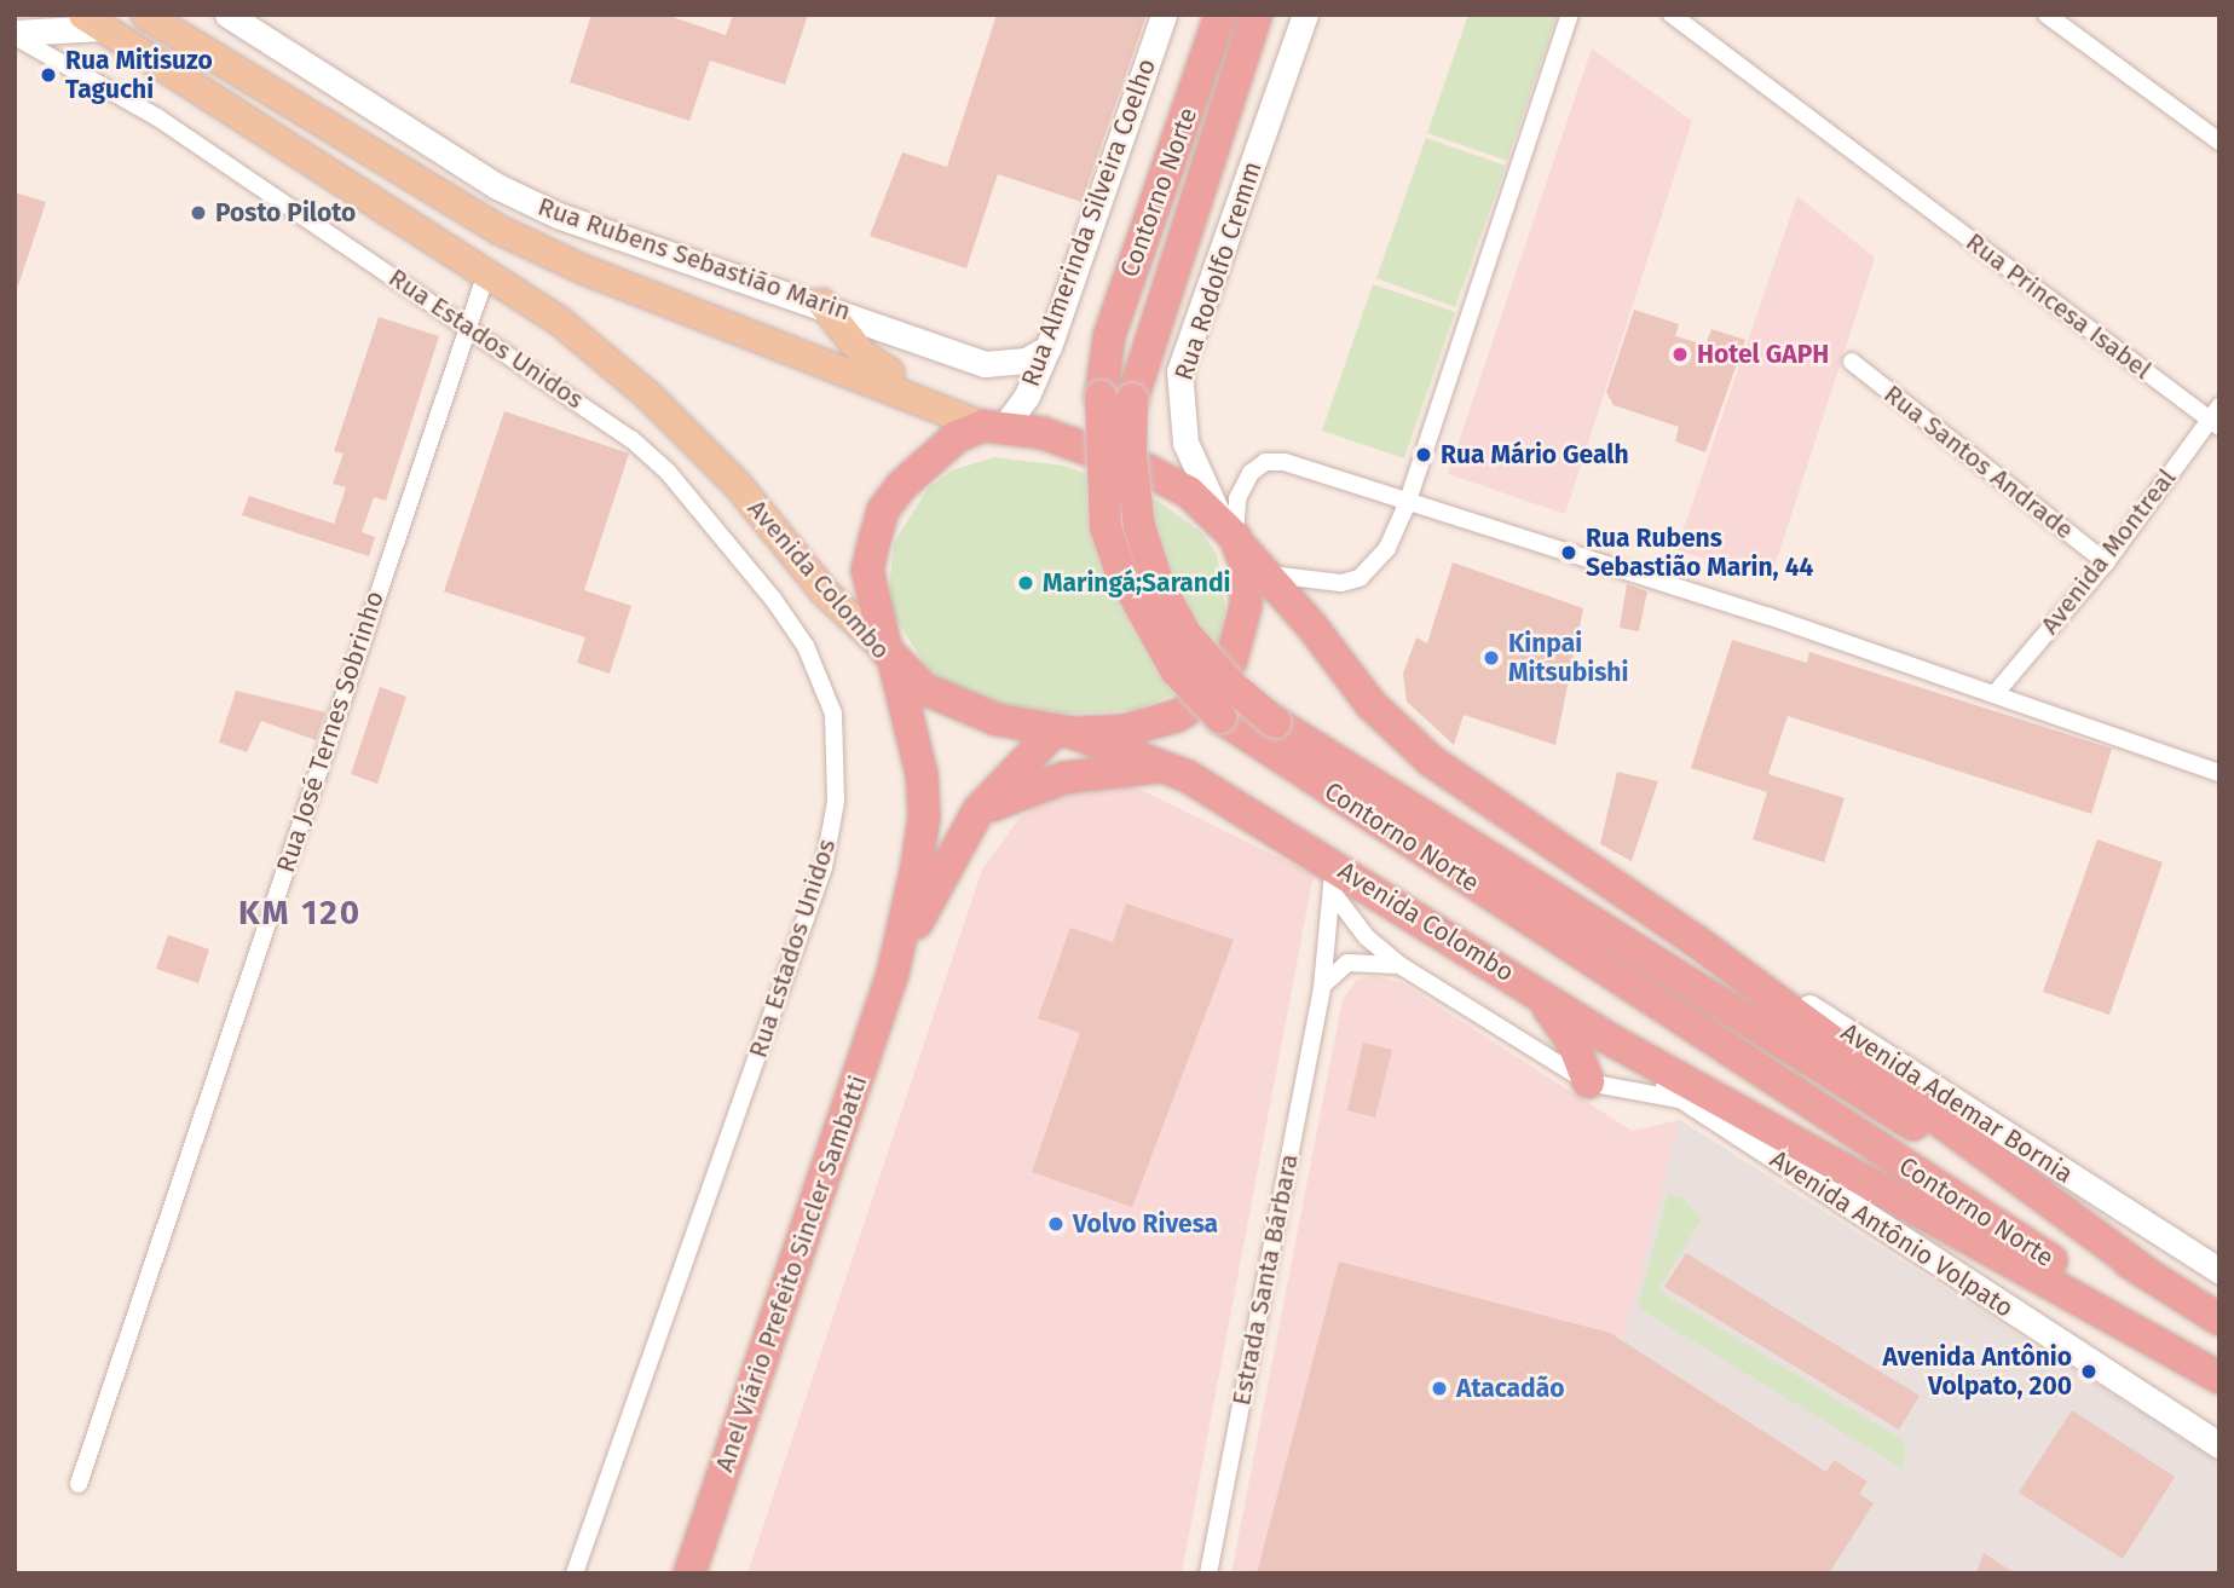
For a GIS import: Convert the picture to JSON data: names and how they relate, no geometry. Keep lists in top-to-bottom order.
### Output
{
  "streets": {
    "highway": ["Contorno Norte", "Avenida Colombo", "Anel Viário Prefeito Sincler Sambatti"],
    "street": [
      "Rua Almerinda Silveira Coelho",
      "Rua Rubens Sebastião Marin",
      "Rua Rodolfo Cremm",
      "Rua Princesa Isabel",
      "Rua Estados Unidos",
      "Rua Santos Andrade",
      "Avenida Montreal",
      "Rua José Ternes Sobrinho",
      "Avenida Ademar Bornia",
      "Avenida Antônio Volpato",
      "Estrada Santa Bárbara"
    ]
  },
  "crossings": [
    ["Rua Almerinda Silveira Coelho", "Rua Rubens Sebastião Marin"],
    ["Rua Almerinda Silveira Coelho", "Anel Viário Prefeito Sincler Sambatti"],
    ["Rua Princesa Isabel", "Avenida Montreal"],
    ["Rua Estados Unidos", "Rua José Ternes Sobrinho"],
    ["Rua Santos Andrade", "Avenida Montreal"],
    ["Avenida Colombo", "Rua José Ternes Sobrinho"],
    ["Avenida Colombo", "Avenida Antônio Volpato"],
    ["Avenida Colombo", "Anel Viário Prefeito Sincler Sambatti"],
    ["Avenida Colombo", "Estrada Santa Bárbara"]
  ],
  "districts": ["KM 120"],
  "places": [
    "Rua Mitisuzo Taguchi",
    "Posto Piloto",
    "Hotel GAPH",
    "Rua Mário Gealh",
    "Rua Rubens Sebastião Marin, 44",
    "Maringá;Sarandi",
    "Kinpai Mitsubishi",
    "Volvo Rivesa",
    "Avenida Antônio Volpato, 200",
    "Atacadão"
  ]
}
